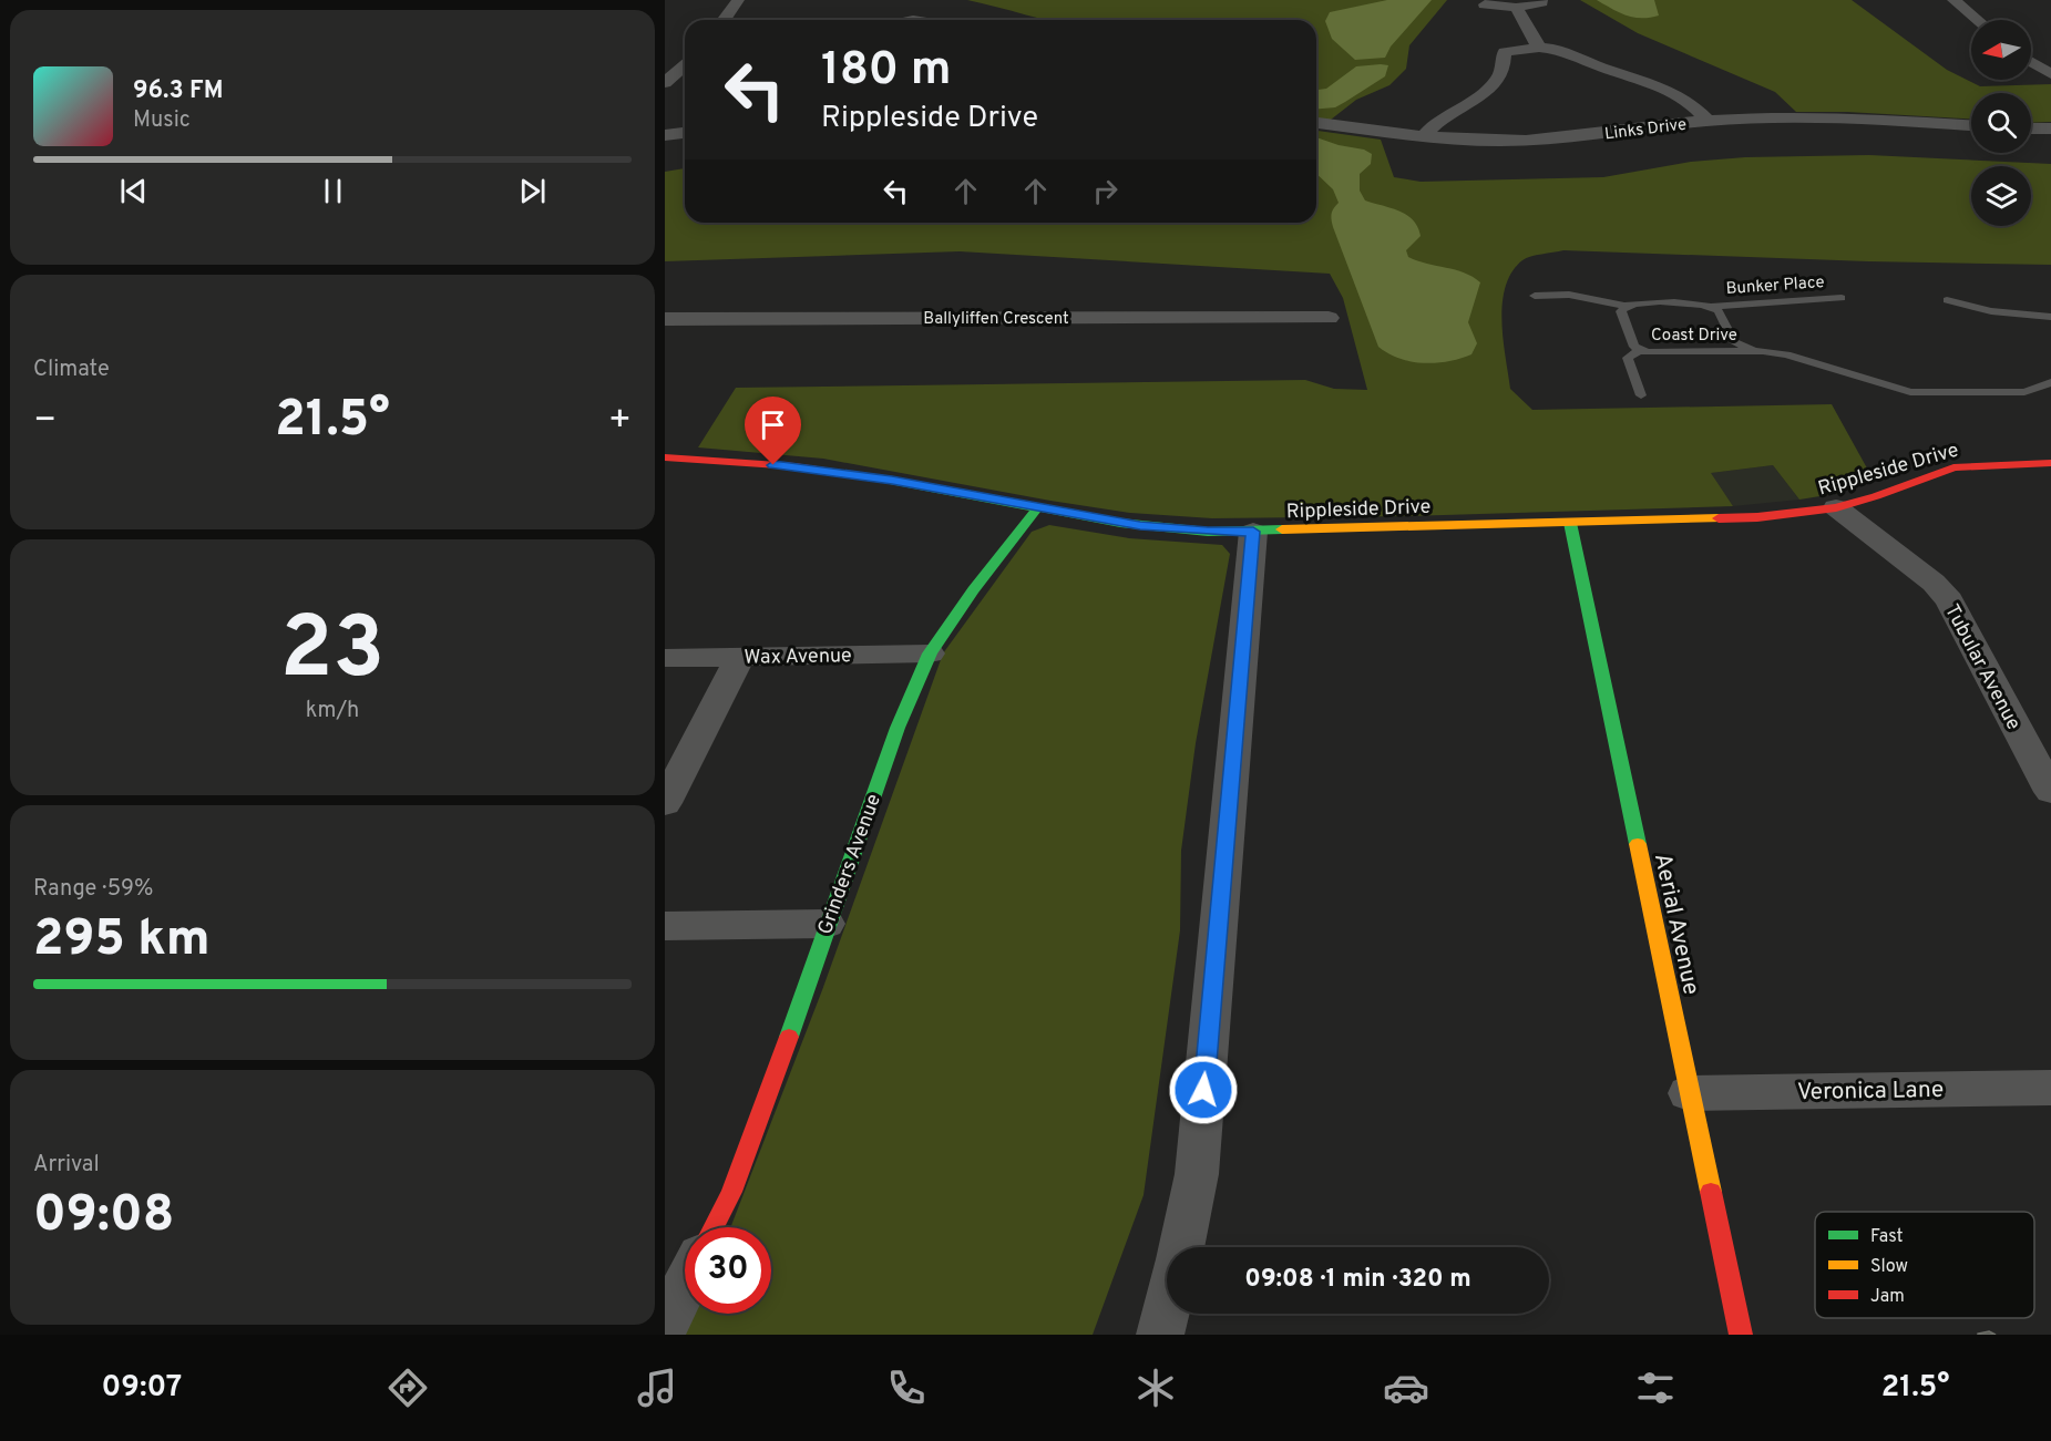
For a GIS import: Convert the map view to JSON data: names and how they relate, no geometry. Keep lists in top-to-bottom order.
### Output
{
  "streets": {
    "street": [
      "Links Drive",
      "Ballyliffen Crescent",
      "Rippleside Drive",
      "Wax Avenue",
      "Tubular Avenue",
      "Grinders Avenue",
      "Aerial Avenue",
      "Veronica Lane"
    ],
    "lane": ["Bunker Place", "Coast Drive"]
  },
  "crossings": [
    ["Bunker Place", "Coast Drive"],
    ["Rippleside Drive", "Tubular Avenue"],
    ["Rippleside Drive", "Grinders Avenue"],
    ["Rippleside Drive", "Aerial Avenue"],
    ["Wax Avenue", "Grinders Avenue"],
    ["Aerial Avenue", "Veronica Lane"]
  ],
  "legend": ["Fast", "Slow", "Jam"],
  "north": "left",
  "page": {
    "turn": ["180 m", "Rippleside Drive"],
    "song": ["96.3 FM", "Music"],
    "tile": [
      "Climate",
      ["23", "km/h"],
      ["Range · 59%", "295 km"],
      ["Arrival", "09:08"]
    ],
    "heat": ["−", "21.5°", "+"],
    "limit": "30",
    "trip": "09:08 · 1 min · 320 m",
    "tabs": ["09:07", "21.5°"]
  }
}
